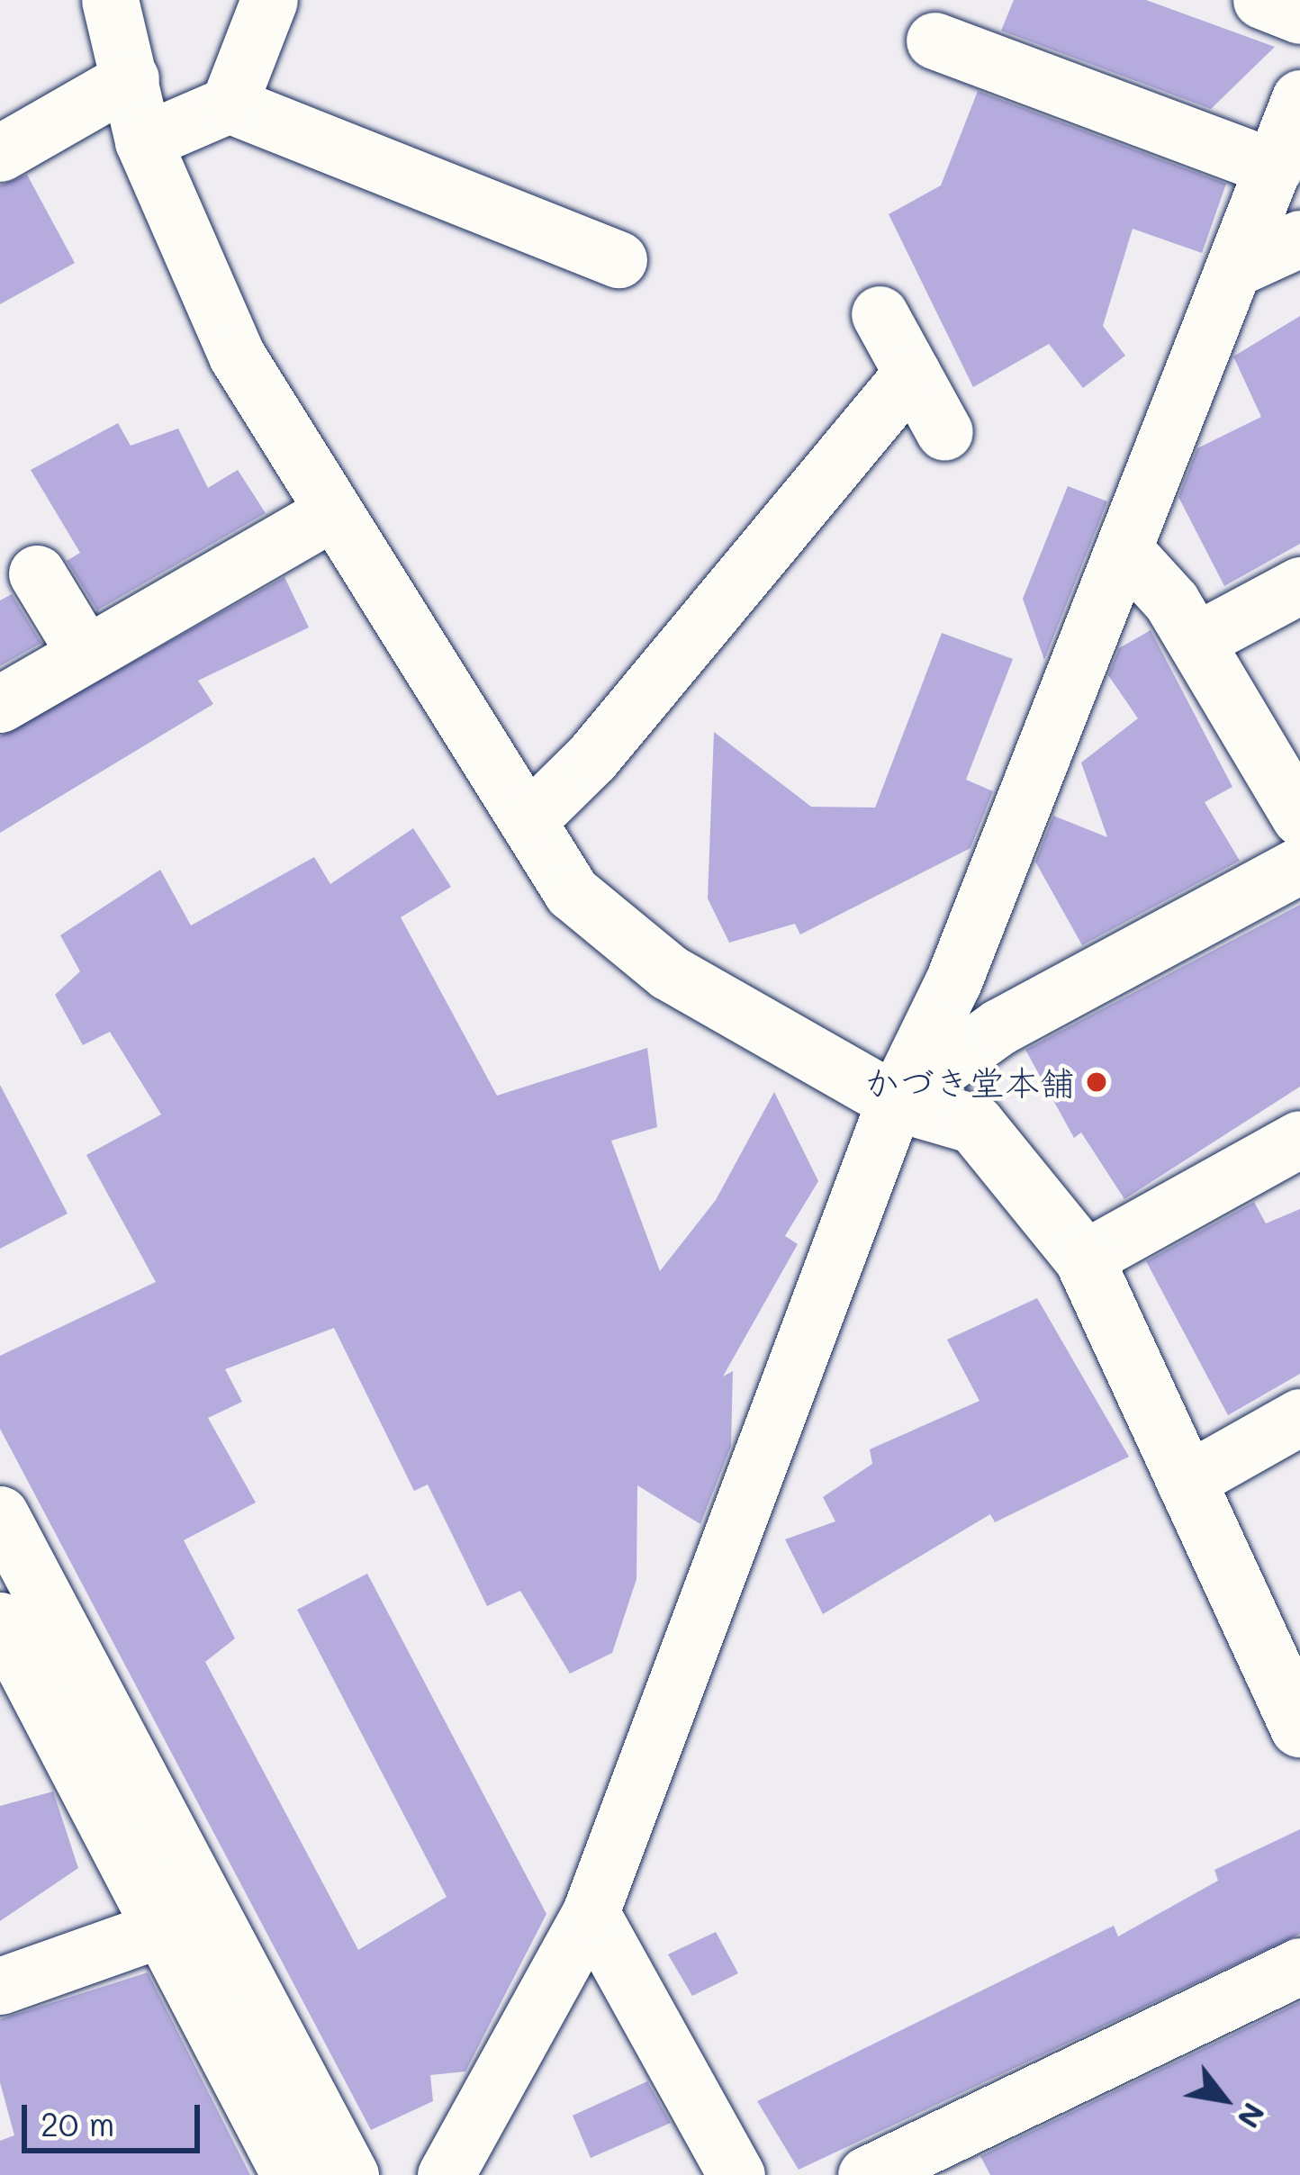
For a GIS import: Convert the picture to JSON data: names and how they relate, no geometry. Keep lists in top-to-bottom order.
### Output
{
  "places": ["かづき堂本舗"],
  "scale_bar": "20 m",
  "north": "bottom right"
}
